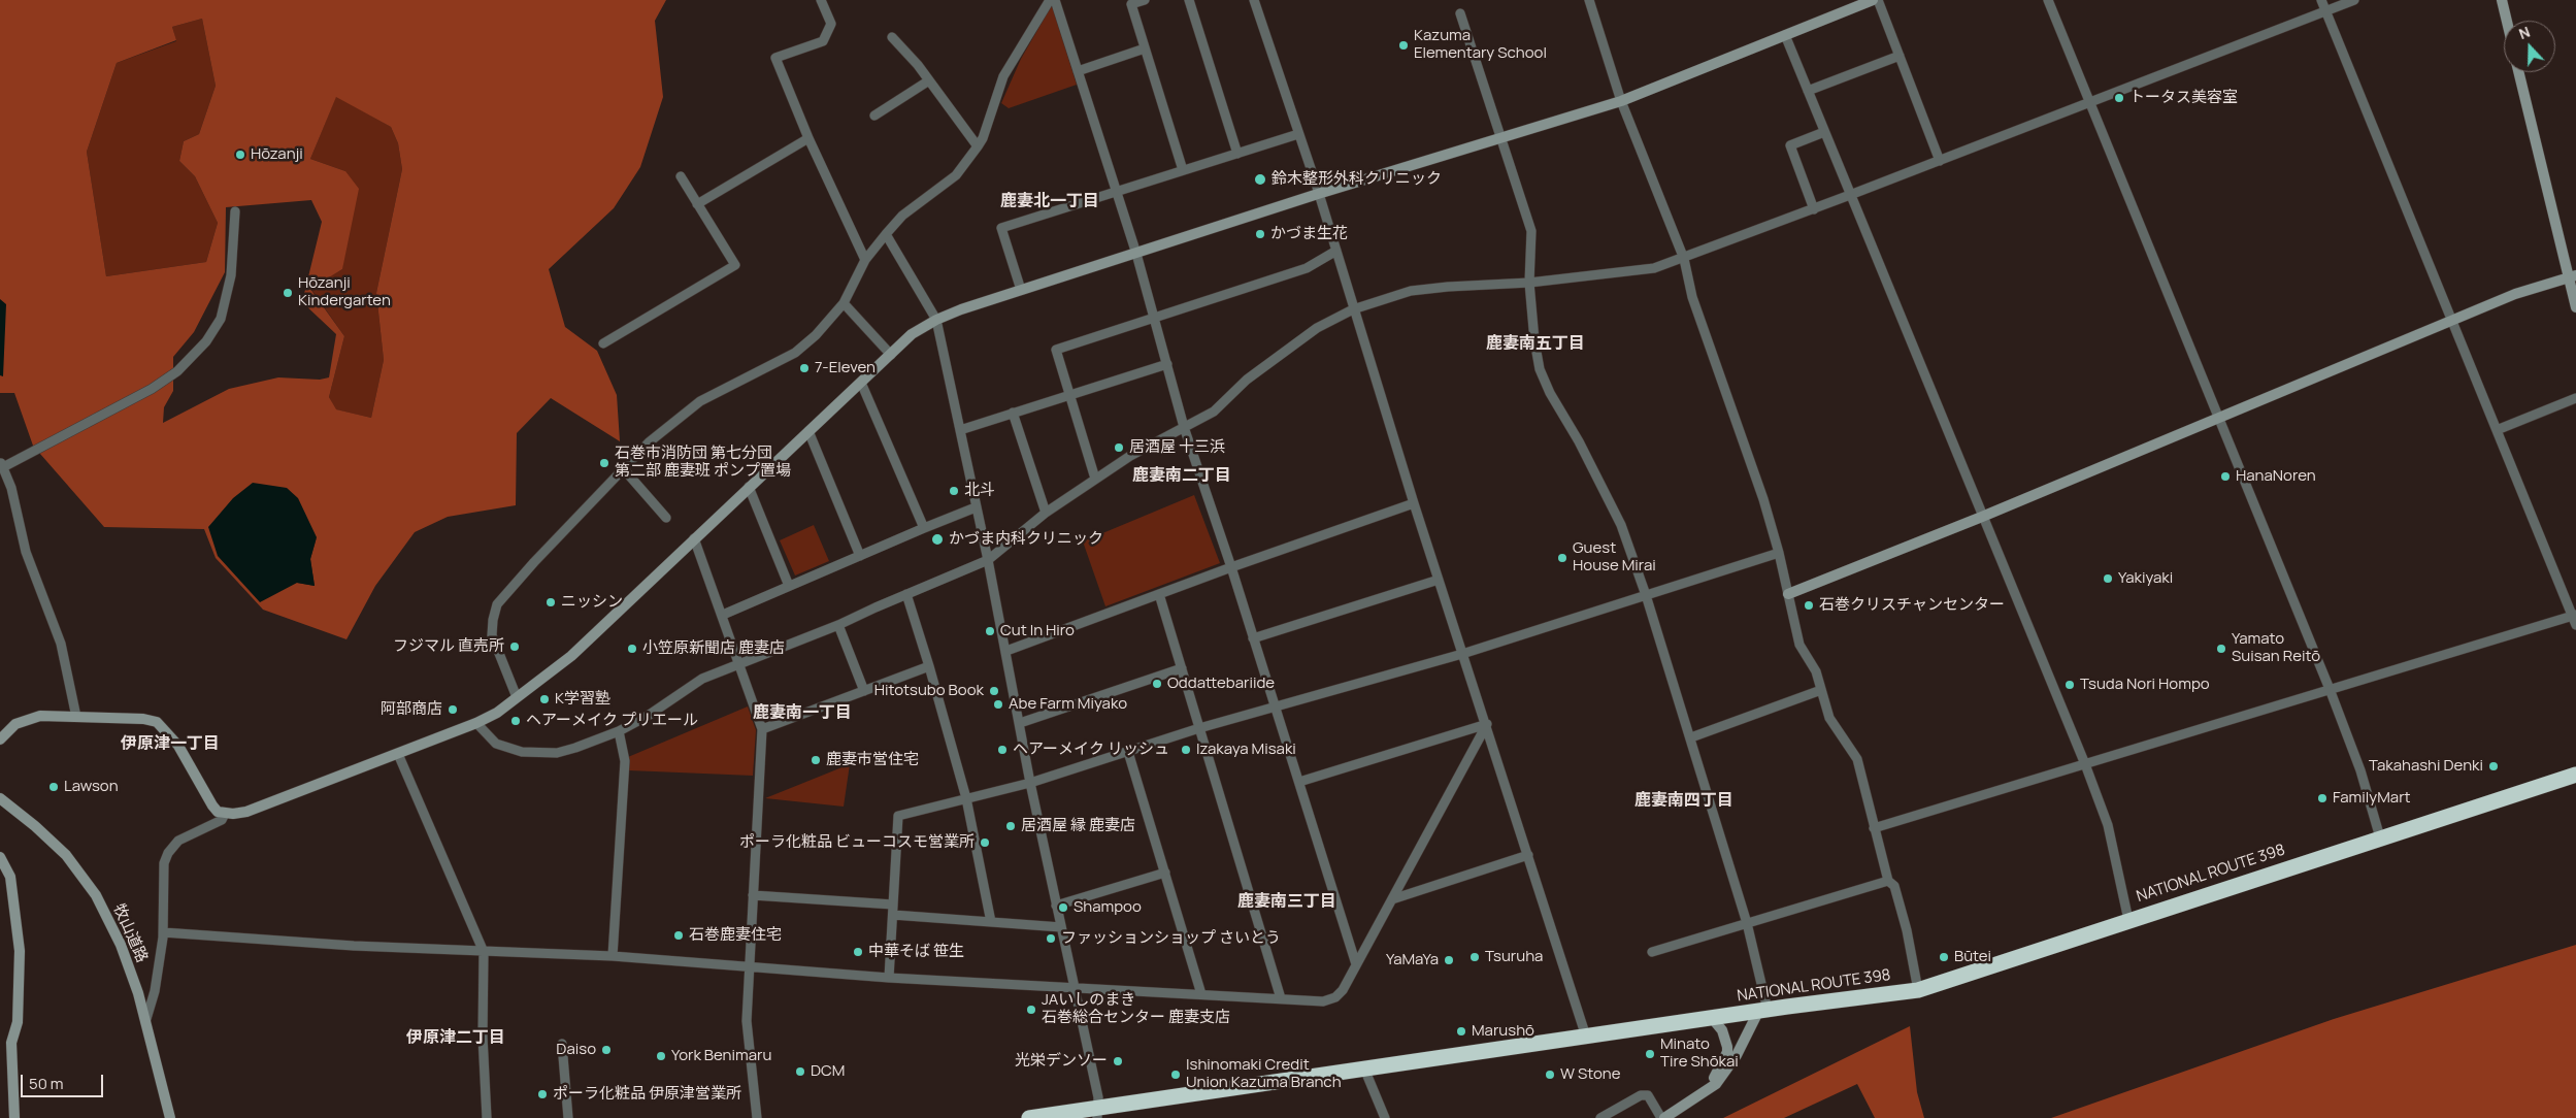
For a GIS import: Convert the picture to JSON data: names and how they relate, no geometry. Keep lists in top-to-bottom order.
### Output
{
  "streets": {
    "highway": ["NATIONAL ROUTE 398"],
    "street": ["牧山道路"]
  },
  "districts": [
    "鹿妻北一丁目",
    "鹿妻南五丁目",
    "鹿妻南二丁目",
    "鹿妻南一丁目",
    "伊原津一丁目",
    "鹿妻南四丁目",
    "鹿妻南三丁目",
    "伊原津二丁目"
  ],
  "places": [
    "Kazuma Elementary School",
    "トータス美容室",
    "Hōzanji",
    "鈴木整形外科クリニック",
    "かづま生花",
    "Hōzanji Kindergarten",
    "7-Eleven",
    "居酒屋 十三浜",
    "石巻市消防団 第七分団 第二部 鹿妻班 ポンプ置場",
    "HanaNoren",
    "北斗",
    "かづま内科クリニック",
    "Guest House Mirai",
    "Yakiyaki",
    "ニッシン",
    "石巻クリスチャンセンター",
    "Cut In Hiro",
    "フジマル 直売所",
    "小笠原新聞店 鹿妻店",
    "Yamato Suisan Reitō",
    "Oddattebariide",
    "Tsuda Nori Hompo",
    "Hitotsubo Book",
    "K学習塾",
    "Abe Farm Miyako",
    "阿部商店",
    "ヘアーメイク プリエール",
    "ヘアーメイク リッシュ",
    "Izakaya Misaki",
    "鹿妻市営住宅",
    "Takahashi Denki",
    "Lawson",
    "FamilyMart",
    "居酒屋 縁 鹿妻店",
    "ポーラ化粧品 ビューコスモ営業所",
    "Shampoo",
    "石巻鹿妻住宅",
    "ファッションショップ さいとう",
    "中華そば 笹生",
    "Tsuruha",
    "Būtei",
    "YaMaYa",
    "JAいしのまき 石巻総合センター 鹿妻支店",
    "Marushō",
    "Daiso",
    "Minato Tire Shōkai",
    "York Benimaru",
    "光栄デンソー",
    "DCM",
    "Ishinomaki Credit Union Kazuma Branch",
    "W Stone",
    "ポーラ化粧品 伊原津営業所"
  ],
  "scale_bar": "50 m",
  "north": "top"
}
